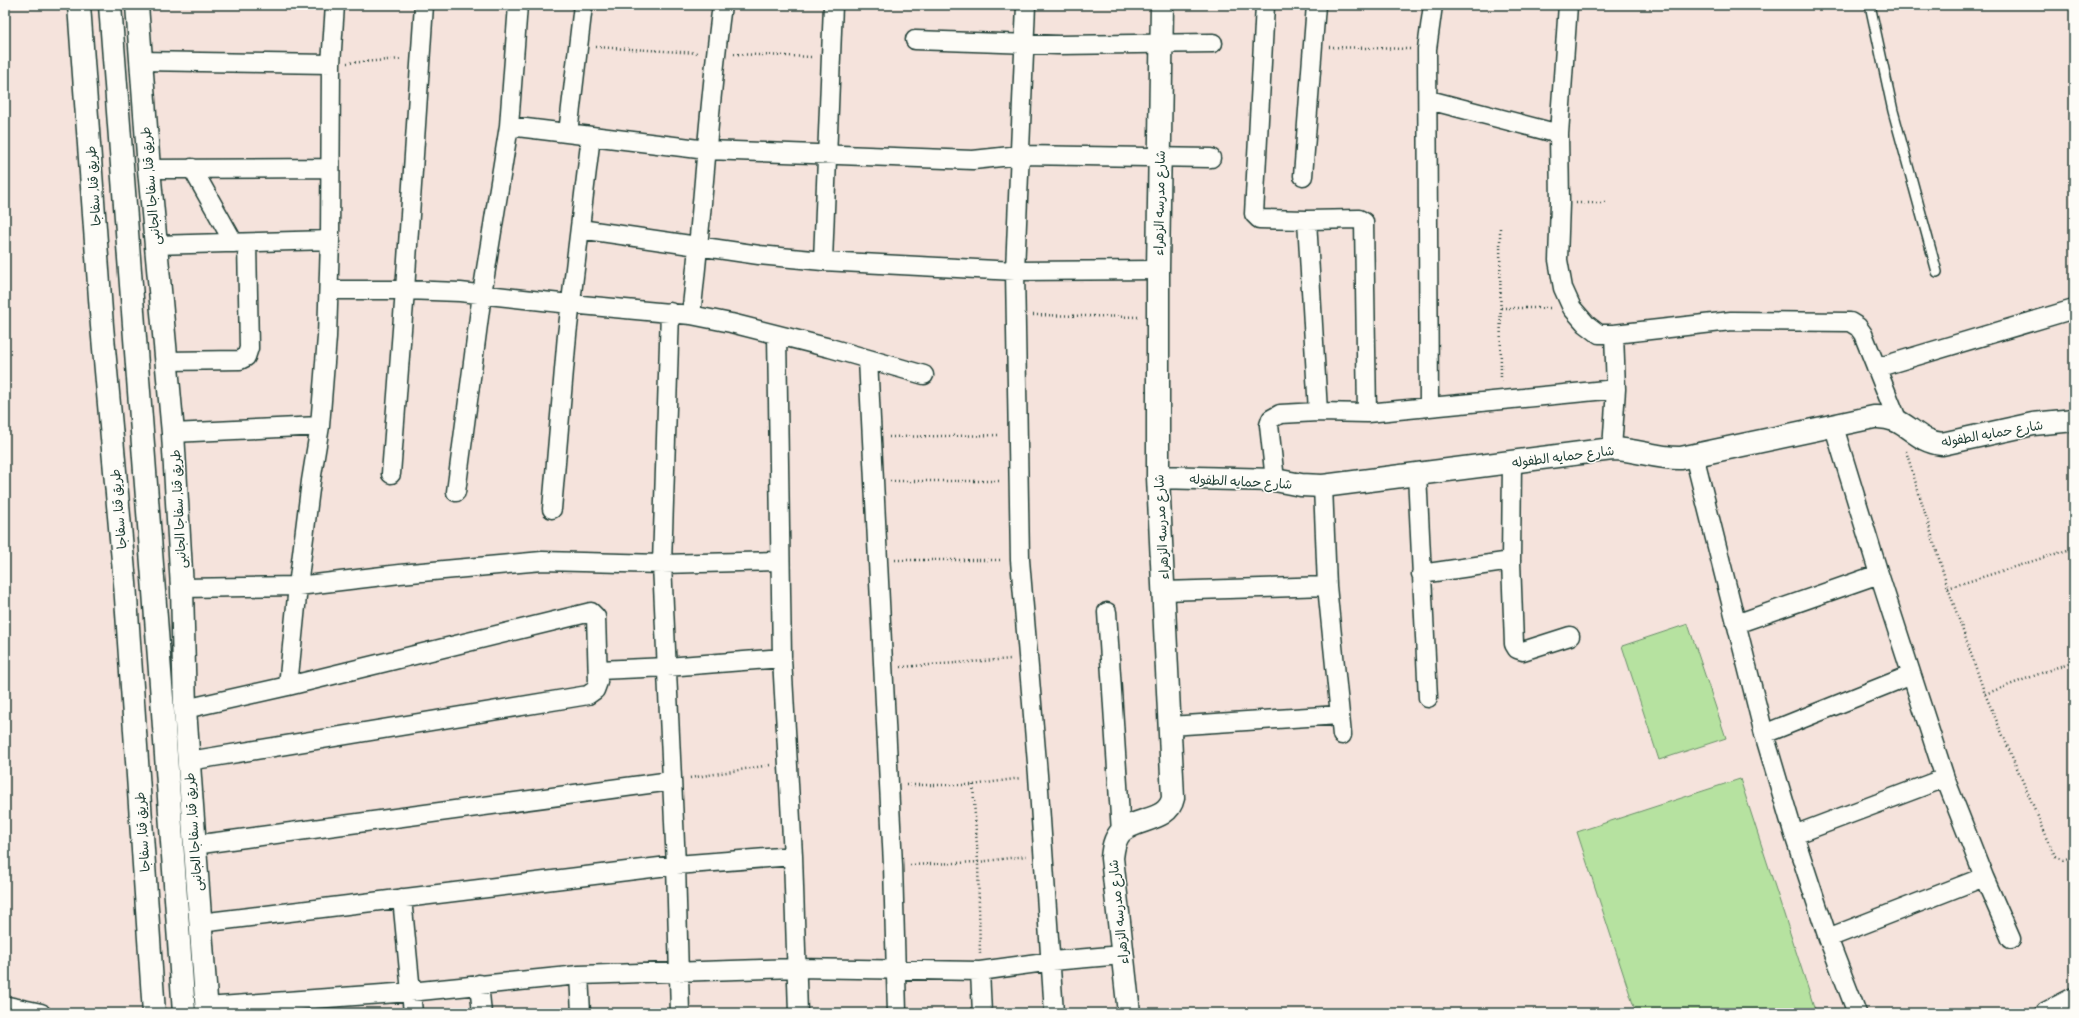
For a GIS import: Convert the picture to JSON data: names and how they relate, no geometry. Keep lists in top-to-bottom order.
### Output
{
  "streets": {
    "main road": [
      "طريق قنا, سفاجا",
      "طريق قنا, سفاجا الجانبى",
      "شارع مدرسه الزهراء",
      "شارع حمايه الطفوله"
    ]
  },
  "crossings": [
    ["شارع مدرسه الزهراء", "شارع حمايه الطفوله"]
  ]
}
